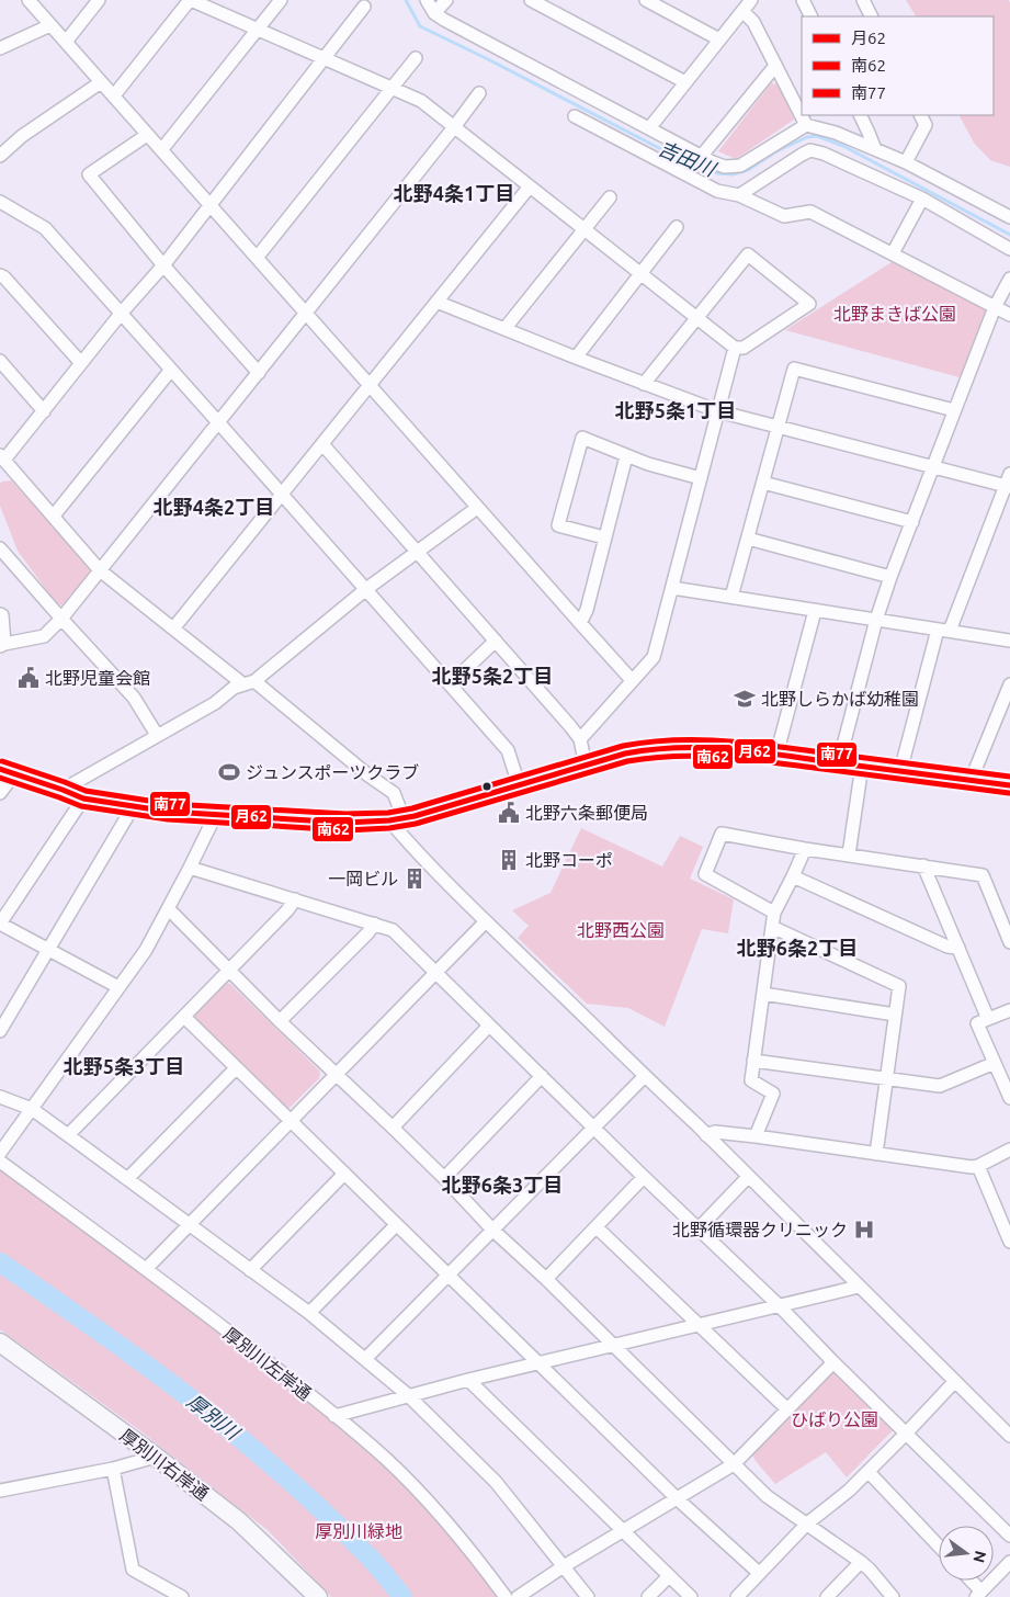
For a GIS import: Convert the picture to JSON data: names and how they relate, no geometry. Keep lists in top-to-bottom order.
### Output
{
  "streets": {
    "street": ["厚別川左岸通", "厚別川右岸通"]
  },
  "districts": [
    "北野4条1丁目",
    "北野5条1丁目",
    "北野4条2丁目",
    "北野5条2丁目",
    "北野6条2丁目",
    "北野5条3丁目",
    "北野6条3丁目"
  ],
  "water": ["吉田川", "厚別川"],
  "parks": [
    "北野まきば公園",
    "北野西公園",
    "ひばり公園",
    "厚別川緑地"
  ],
  "places": {
    "public building": ["北野児童会館", "北野六条郵便局"],
    "school or university": ["北野しらかば幼稚園"],
    "sports": ["ジュンスポーツクラブ"],
    "building": ["北野コーポ", "一岡ビル"],
    "hospital": ["北野循環器クリニック"]
  },
  "lines": ["transit line 南77", "transit line 月62", "transit line 南62"],
  "legend": ["月62", "南62", "南77"],
  "north": "right"
}
